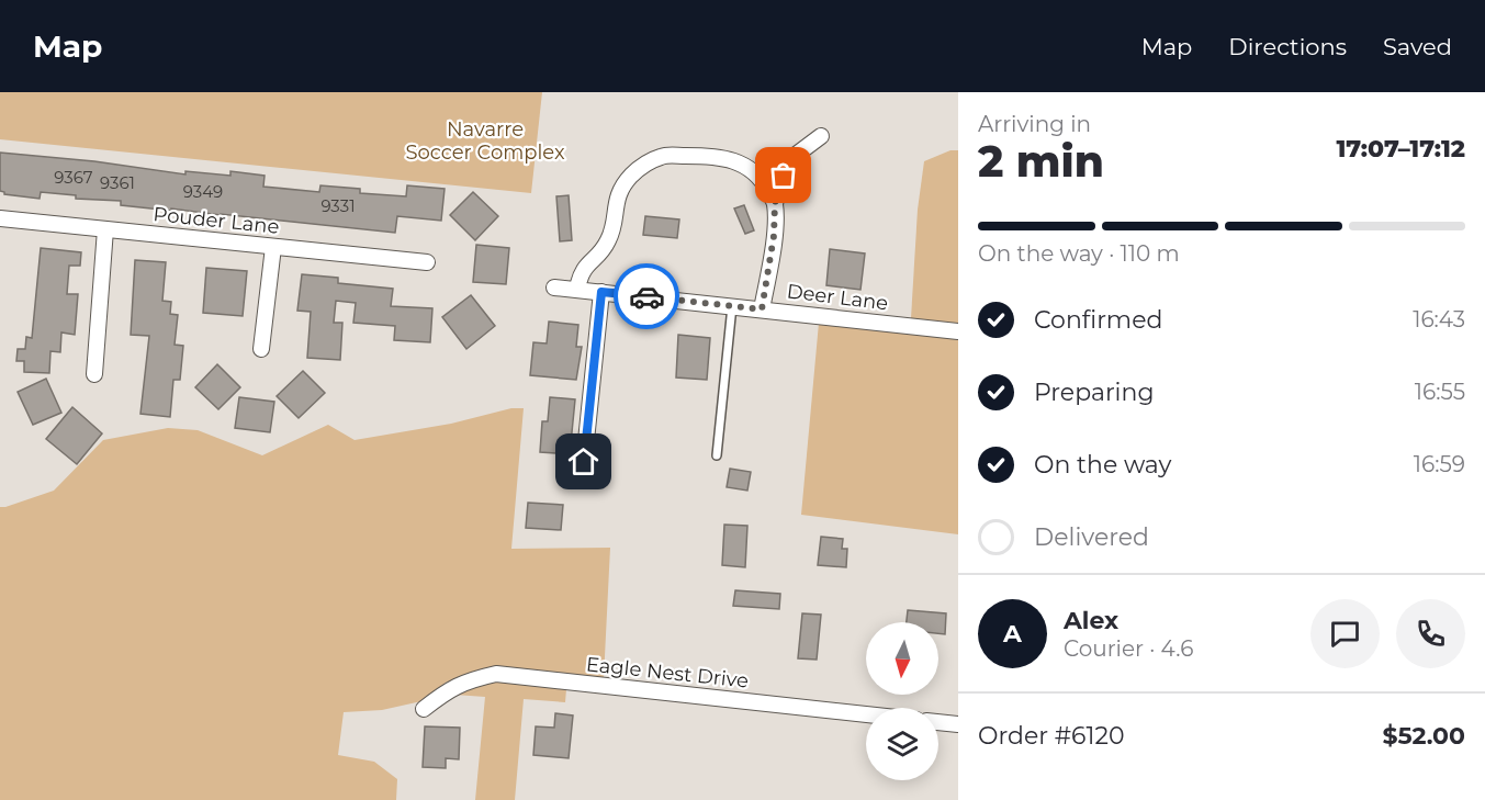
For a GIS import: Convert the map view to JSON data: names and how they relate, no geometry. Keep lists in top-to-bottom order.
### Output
{
  "streets": {
    "street": ["Pouder Lane", "Deer Lane", "Eagle Nest Drive"]
  },
  "parks": ["Navarre Soccer Complex"],
  "house_numbers": [
    "9367",
    "9361",
    "9349",
    "9331"
  ],
  "north": "bottom",
  "page": {
    "header": "Map",
    "nav": ["Map", "Directions", "Saved"],
    "heading": ["2 min", "Arriving in", "17:07–17:12"],
    "panel": [
      "Alex",
      "Courier · 4.6",
      "Order #6120",
      "$52.00"
    ],
    "bar": "On the way · 110 m",
    "list": [
      ["Confirmed", "16:43"],
      ["Preparing", "16:55"],
      ["On the way", "16:59"],
      "Delivered"
    ],
    "round": "A"
  }
}
